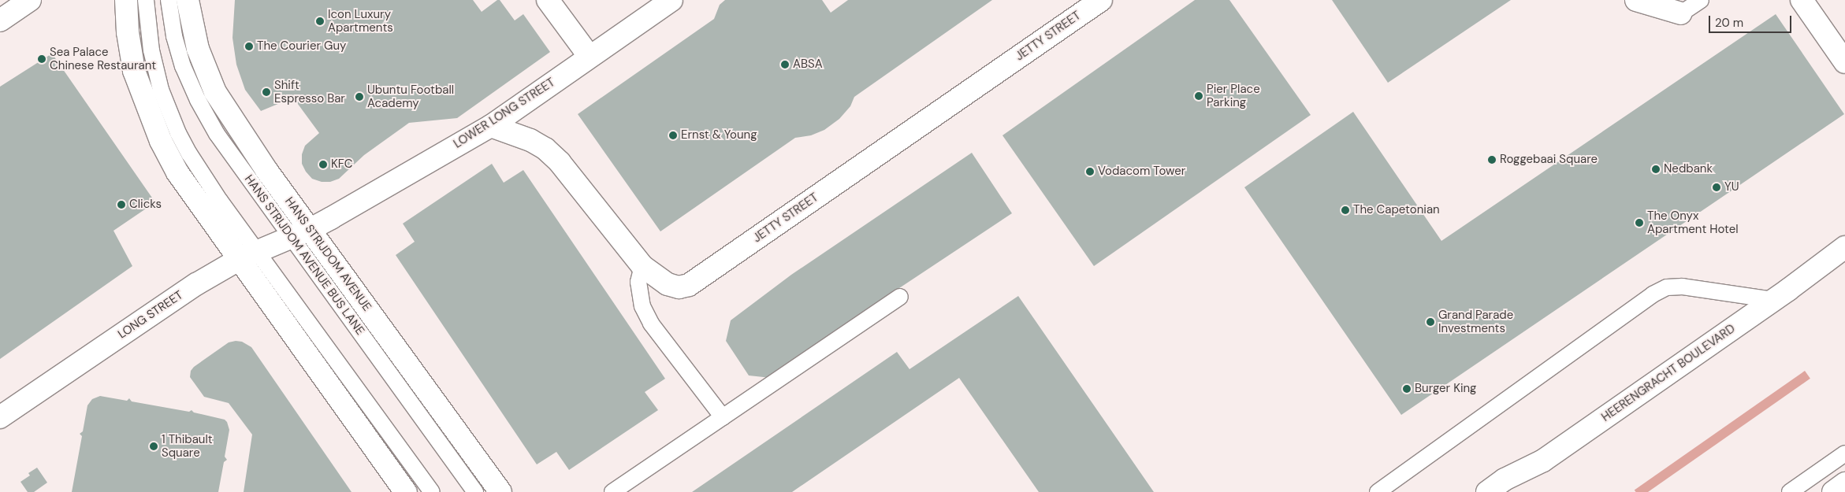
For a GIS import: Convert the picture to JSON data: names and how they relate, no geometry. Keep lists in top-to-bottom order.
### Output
{
  "streets": {
    "street": [
      "JETTY STREET",
      "LOWER LONG STREET",
      "HANS STRIJDOM AVENUE",
      "LONG STREET",
      "HEERENGRACHT BOULEVARD"
    ],
    "lane": ["HANS STRIJDOM AVENUE BUS LANE"]
  },
  "crossings": [
    ["JETTY STREET", "LOWER LONG STREET"],
    ["LOWER LONG STREET", "HANS STRIJDOM AVENUE"],
    ["LOWER LONG STREET", "HANS STRIJDOM AVENUE BUS LANE"],
    ["LOWER LONG STREET", "LONG STREET"],
    ["HANS STRIJDOM AVENUE", "HANS STRIJDOM AVENUE BUS LANE"],
    ["HANS STRIJDOM AVENUE", "LONG STREET"],
    ["HANS STRIJDOM AVENUE BUS LANE", "LONG STREET"]
  ],
  "places": [
    "Icon Luxury Apartments",
    "The Courier Guy",
    "Sea Palace Chinese Restaurant",
    "ABSA",
    "Shift Espresso Bar",
    "Pier Place Parking",
    "Ubuntu Football Academy",
    "Ernst & Young",
    "Roggebaai Square",
    "KFC",
    "Nedbank",
    "Vodacom Tower",
    "YU",
    "Clicks",
    "The Capetonian",
    "The Onyx Apartment Hotel",
    "Grand Parade Investments",
    "Burger King",
    "1 Thibault Square"
  ],
  "scale_bar": "20 m"
}
